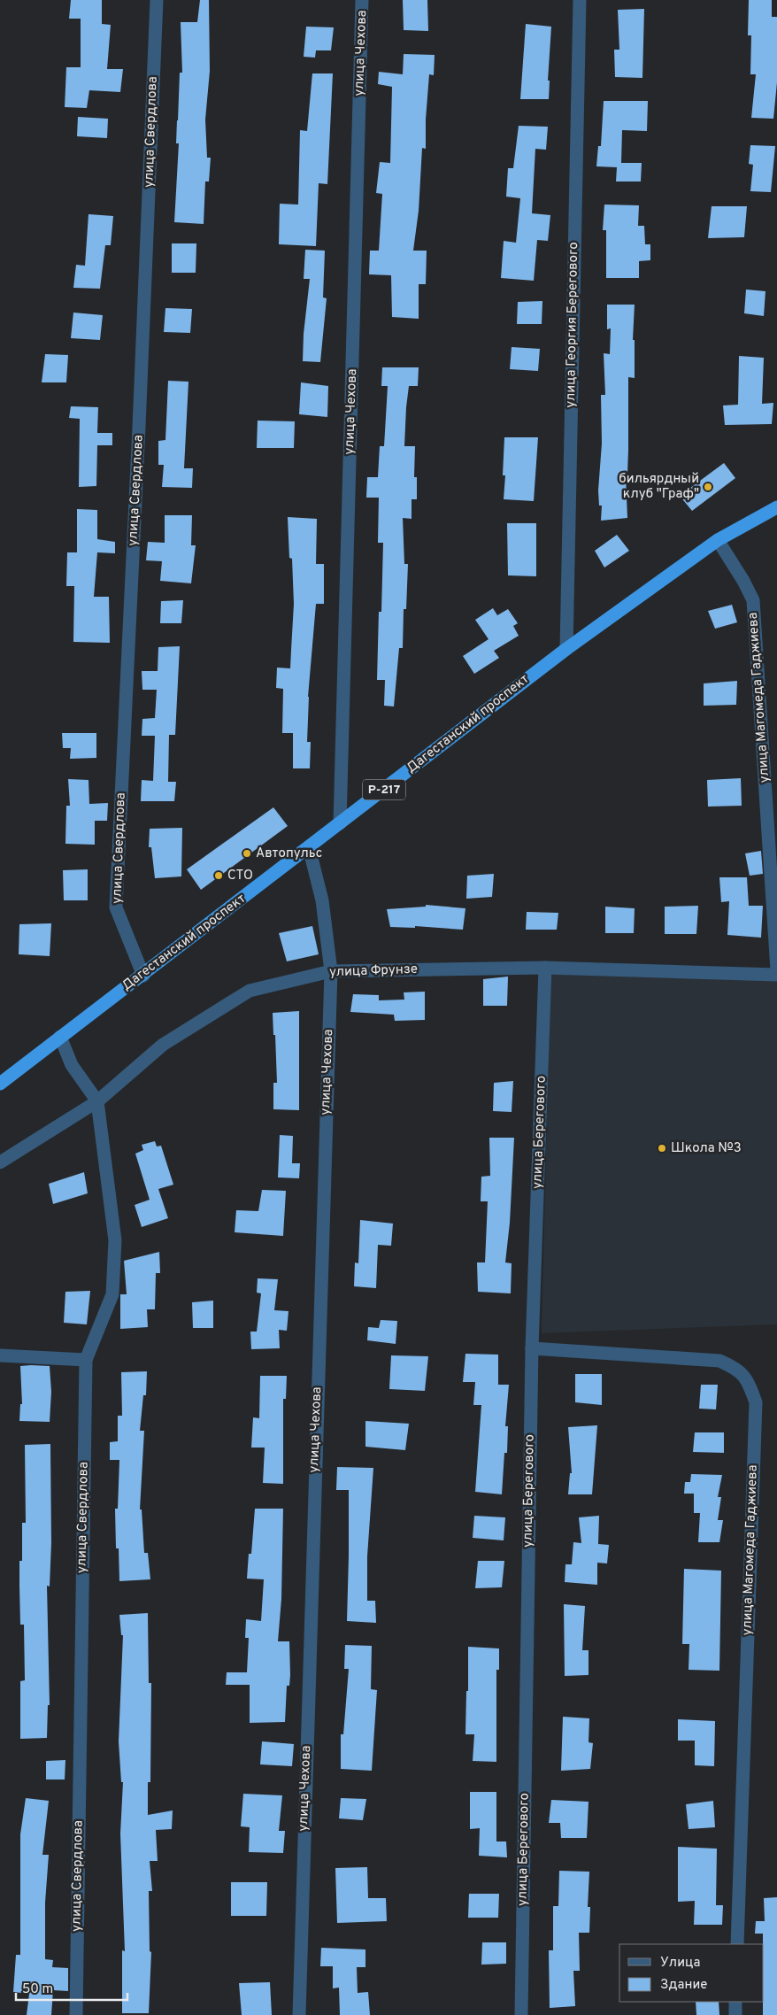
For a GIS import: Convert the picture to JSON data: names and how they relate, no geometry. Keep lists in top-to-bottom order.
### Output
{
  "streets": {
    "highway": ["Дагестанский проспект", "Р-217"],
    "street": [
      "улица Чехова",
      "улица Свердлова",
      "улица Георгия Берегового",
      "улица Магомеда Гаджиева",
      "улица Фрунзе",
      "улица Берегового"
    ]
  },
  "crossings": [
    ["улица Чехова", "Дагестанский проспект"],
    ["улица Чехова", "улица Фрунзе"],
    ["улица Свердлова", "Дагестанский проспект"],
    ["улица Свердлова", "улица Фрунзе"],
    ["улица Георгия Берегового", "Дагестанский проспект"],
    ["улица Магомеда Гаджиева", "Дагестанский проспект"],
    ["улица Магомеда Гаджиева", "улица Берегового"],
    ["улица Фрунзе", "улица Берегового"]
  ],
  "places": [
    "бильярдный клуб \"Граф\"",
    "Автопульс",
    "СТО",
    "Школа №3"
  ],
  "legend": ["Улица", "Здание"],
  "scale_bar": "50 m"
}
